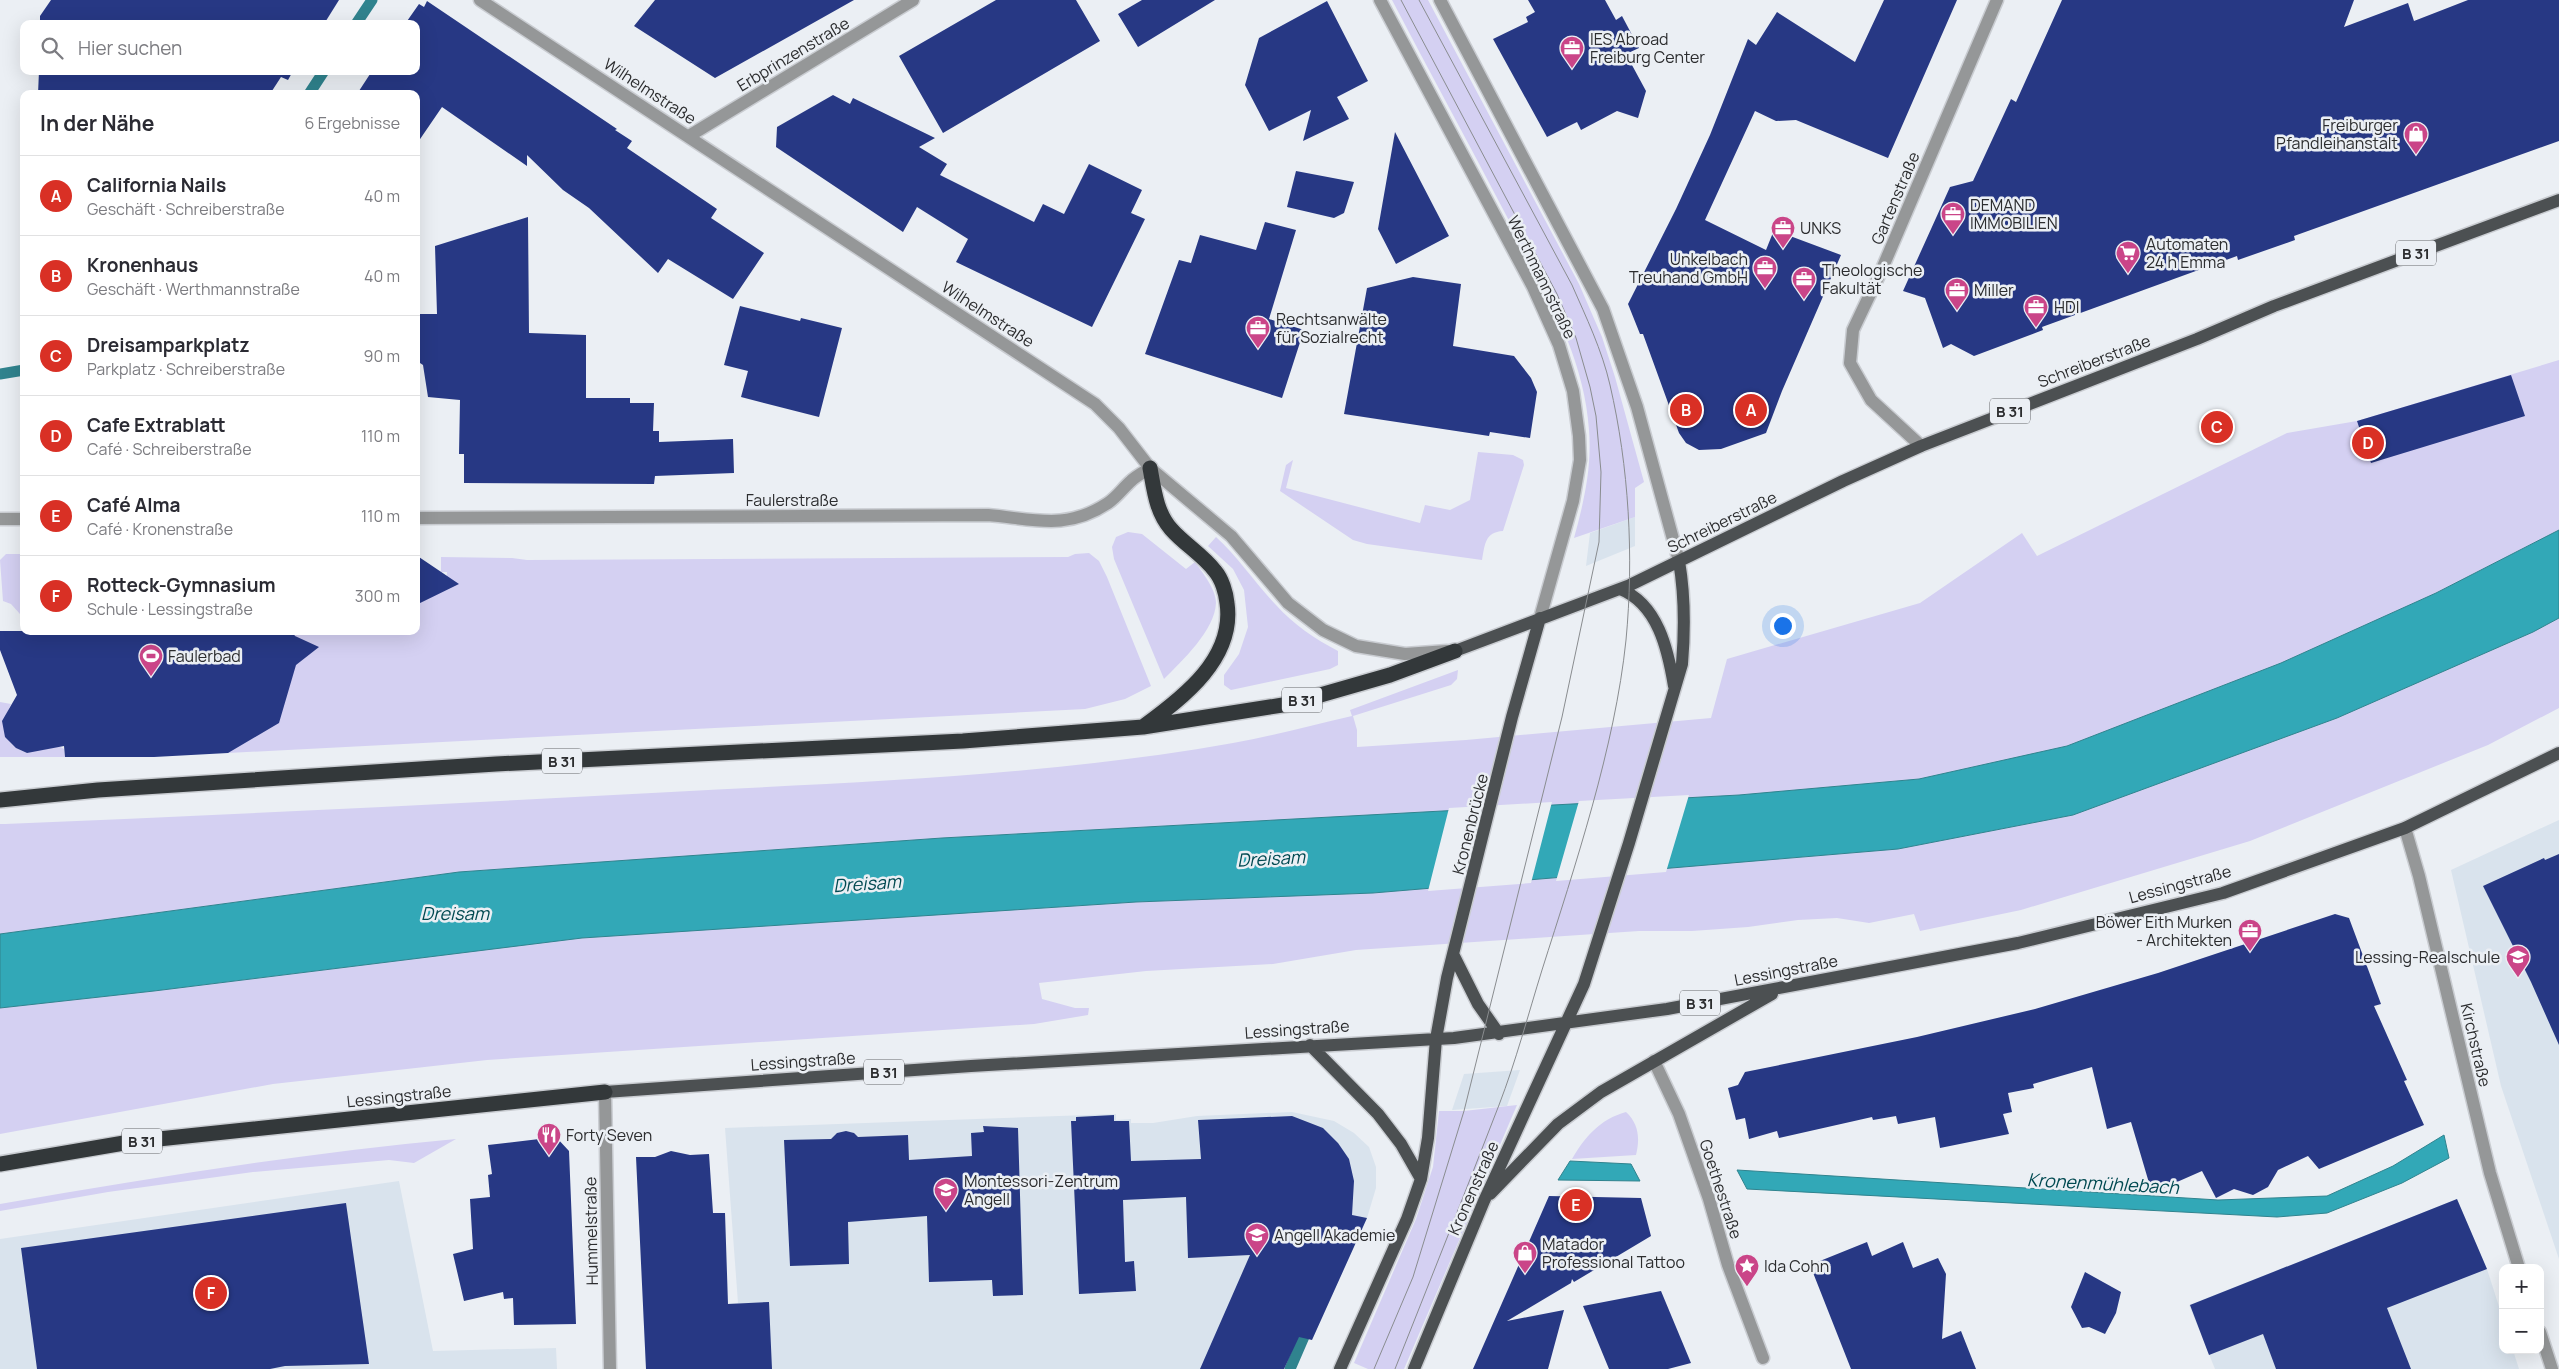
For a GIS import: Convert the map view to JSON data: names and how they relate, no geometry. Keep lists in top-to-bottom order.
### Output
{
  "streets": {
    "highway": ["B 31", "Lessingstraße"],
    "main road": ["Schreiberstraße", "Kronenbrücke", "Kronenstraße"],
    "street": [
      "Erbprinzenstraße",
      "Wilhelmstraße",
      "Gartenstraße",
      "Werthmannstraße",
      "Faulerstraße",
      "Kirchstraße",
      "Goethestraße",
      "Hummelstraße"
    ]
  },
  "crossings": [
    ["Erbprinzenstraße", "Wilhelmstraße"],
    ["Wilhelmstraße", "B 31"],
    ["Wilhelmstraße", "Faulerstraße"],
    ["Gartenstraße", "Schreiberstraße"],
    ["B 31", "Werthmannstraße"],
    ["B 31", "Schreiberstraße"],
    ["B 31", "Kronenbrücke"],
    ["Werthmannstraße", "Schreiberstraße"],
    ["Werthmannstraße", "Kronenbrücke"],
    ["Schreiberstraße", "Kronenbrücke"],
    ["Kronenbrücke", "Lessingstraße"],
    ["Lessingstraße", "Kirchstraße"],
    ["Lessingstraße", "Kronenstraße"],
    ["Lessingstraße", "Hummelstraße"]
  ],
  "water": ["Dreisam", "Kronenmühlebach"],
  "places": {
    "office": [
      "IES Abroad Freiburg Center",
      "DEMAND IMMOBILIEN",
      "UNKS",
      "Unkelbach Treuhand GmbH",
      "Theologische Fakultät",
      "Miller",
      "HDI",
      "Rechtsanwälte für Sozialrecht",
      "Böwer Eith Murken - Architekten"
    ],
    "shop": ["Freiburger Pfandleihanstalt", "Matador Professional Tattoo"],
    "supermarket": ["Automaten 24 h Emma"],
    "sports": ["Faulerbad"],
    "school or university": ["Lessing-Realschule", "Montessori-Zentrum Angell", "Angell Akademie"],
    "restaurant": ["Forty Seven"],
    "place": ["Ida Cohn"]
  },
  "page": {
    "search": "Hier suchen",
    "heading": ["In der Nähe", "6 Ergebnisse"],
    "list": [
      {
        "mark": "A",
        "name": "California Nails",
        "note": "Geschäft · Schreiberstraße",
        "value": "40 m"
      },
      {
        "mark": "B",
        "name": "Kronenhaus",
        "note": "Geschäft · Werthmannstraße",
        "value": "40 m"
      },
      {
        "mark": "C",
        "name": "Dreisamparkplatz",
        "note": "Parkplatz · Schreiberstraße",
        "value": "90 m"
      },
      {
        "mark": "D",
        "name": "Cafe Extrablatt",
        "note": "Café · Schreiberstraße",
        "value": "110 m"
      },
      {
        "mark": "E",
        "name": "Café Alma",
        "note": "Café · Kronenstraße",
        "value": "110 m"
      },
      {
        "mark": "F",
        "name": "Rotteck-Gymnasium",
        "note": "Schule · Lessingstraße",
        "value": "300 m"
      }
    ],
    "pins": [
      "A",
      "B",
      "C",
      "D",
      "E",
      "F"
    ],
    "map_buttons": ["+", "−"]
  }
}
